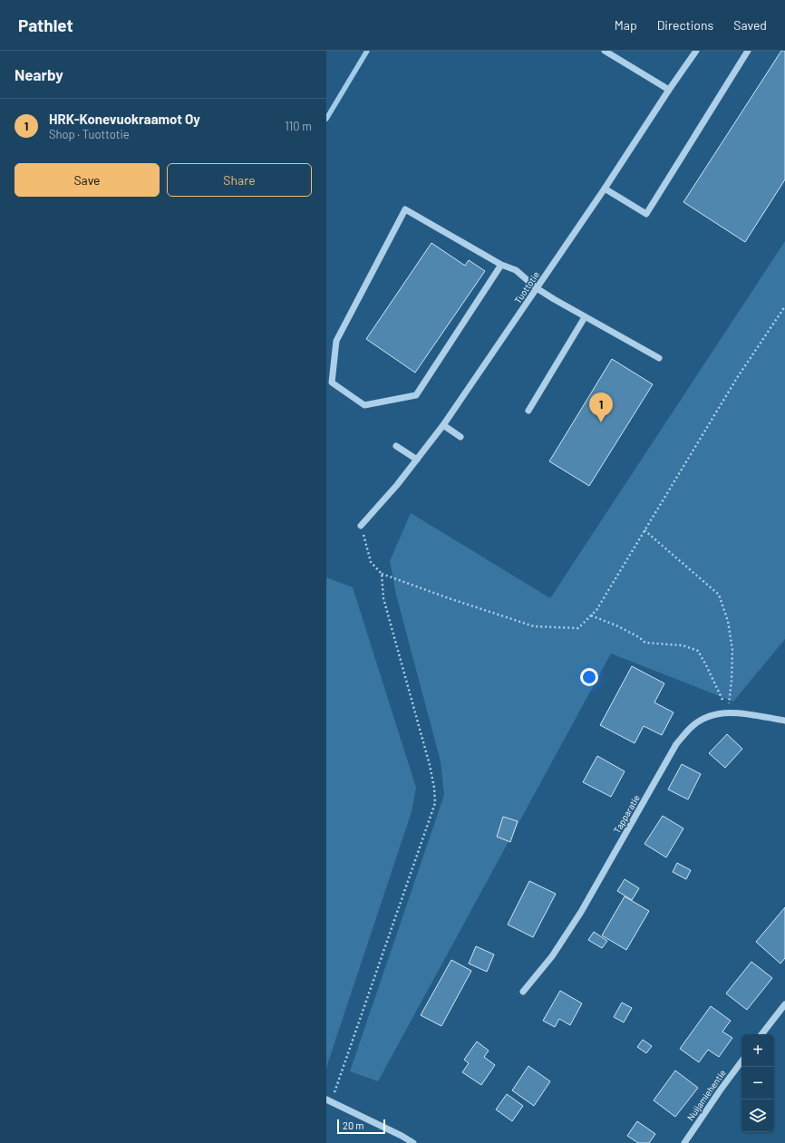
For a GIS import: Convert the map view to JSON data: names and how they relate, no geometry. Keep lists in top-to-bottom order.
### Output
{
  "streets": {
    "street": ["Tuottotie", "Tapparatie", "Nuijamiehentie"]
  },
  "scale_bar": "20 m",
  "page": {
    "header": "Pathlet",
    "nav": ["Map", "Directions", "Saved"],
    "heading": "Nearby",
    "list": [
      {
        "mark": "1",
        "name": "HRK-Konevuokraamot Oy",
        "note": "Shop · Tuottotie",
        "value": "110 m"
      }
    ],
    "buttons": ["Save", "Share"],
    "pins": "1",
    "map_buttons": ["+", "−"],
    "scale": "20 m"
  }
}
